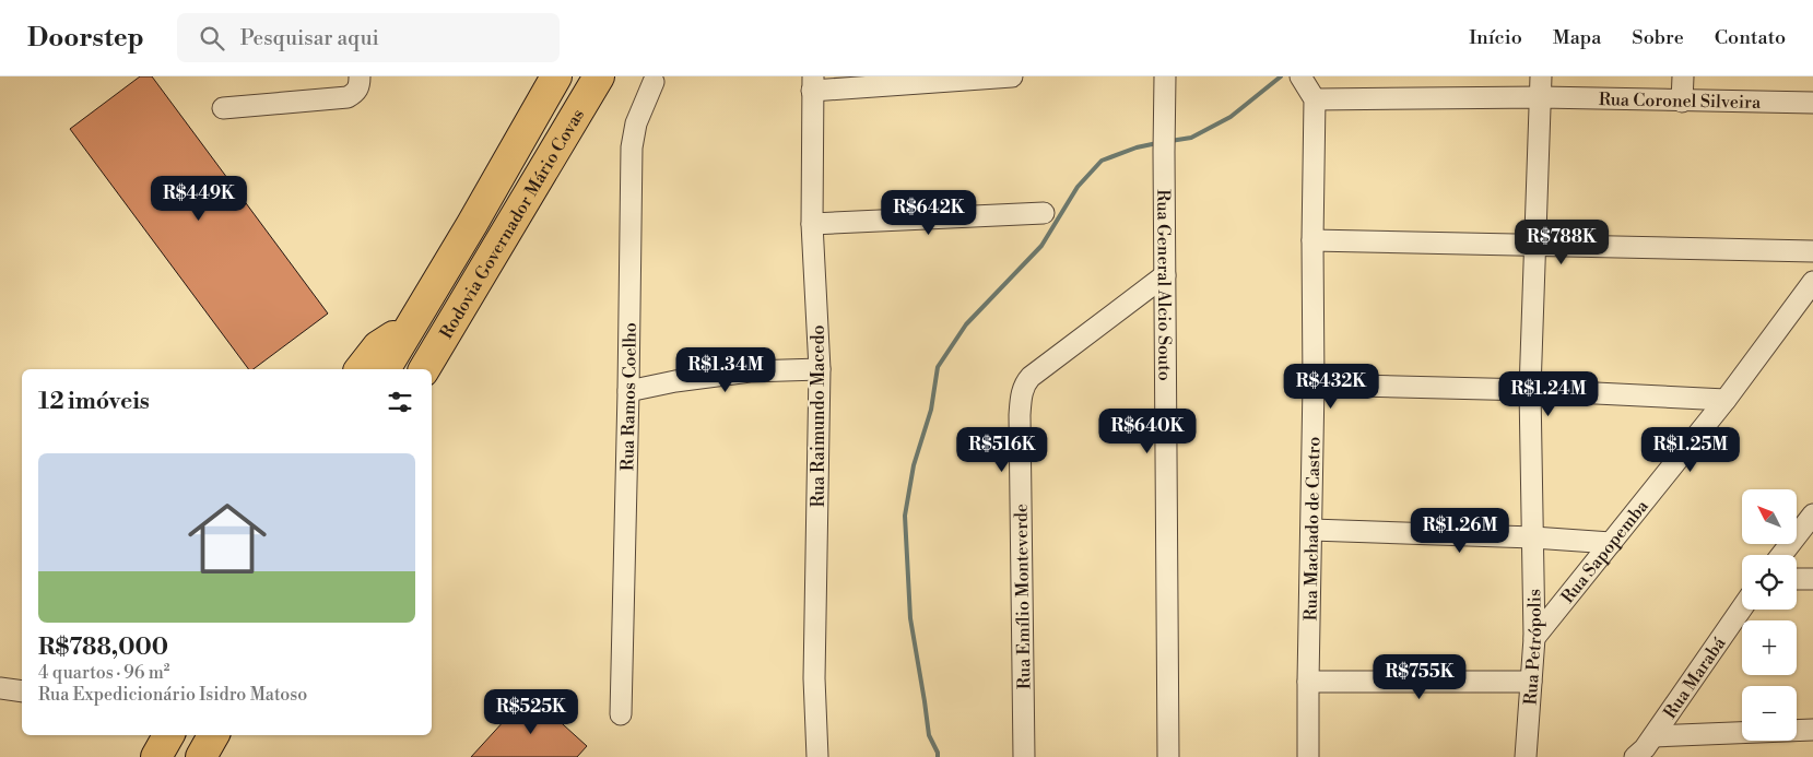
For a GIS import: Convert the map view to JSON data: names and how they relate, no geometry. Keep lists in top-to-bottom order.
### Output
{
  "streets": {
    "highway": ["Rodovia Governador Mário Covas"],
    "street": [
      "Rua Coronel Silveira",
      "Rua General Alcio Souto",
      "Rua Ramos Coelho",
      "Rua Raimundo Macedo",
      "Rua Machado de Castro",
      "Rua Sapopemba",
      "Rua Emílio Monteverde",
      "Rua Petrópolis",
      "Rua Marabá"
    ]
  },
  "crossings": [
    ["Rua Coronel Silveira", "Rua Machado de Castro"],
    ["Rua Coronel Silveira", "Rua Petrópolis"],
    ["Rua General Alcio Souto", "Rua Emílio Monteverde"],
    ["Rua Sapopemba", "Rua Petrópolis"]
  ],
  "north": "top left",
  "page": {
    "header": "Doorstep",
    "search": "Pesquisar aqui",
    "nav": [
      "Início",
      "Mapa",
      "Sobre",
      "Contato"
    ],
    "price": [
      "R$449K",
      "R$642K",
      "R$788K",
      "R$1.34M",
      "R$432K",
      "R$1.24M",
      "R$640K",
      "R$516K",
      "R$1.25M",
      "R$1.26M",
      "R$755K",
      "R$525K"
    ],
    "heading": "12 imóveis",
    "list": [
      {
        "name": "R$788,000",
        "note": "4 quartos · 96 m² · Rua Expedicionário Isidro Matoso"
      }
    ],
    "map_buttons": ["+", "−"]
  }
}
